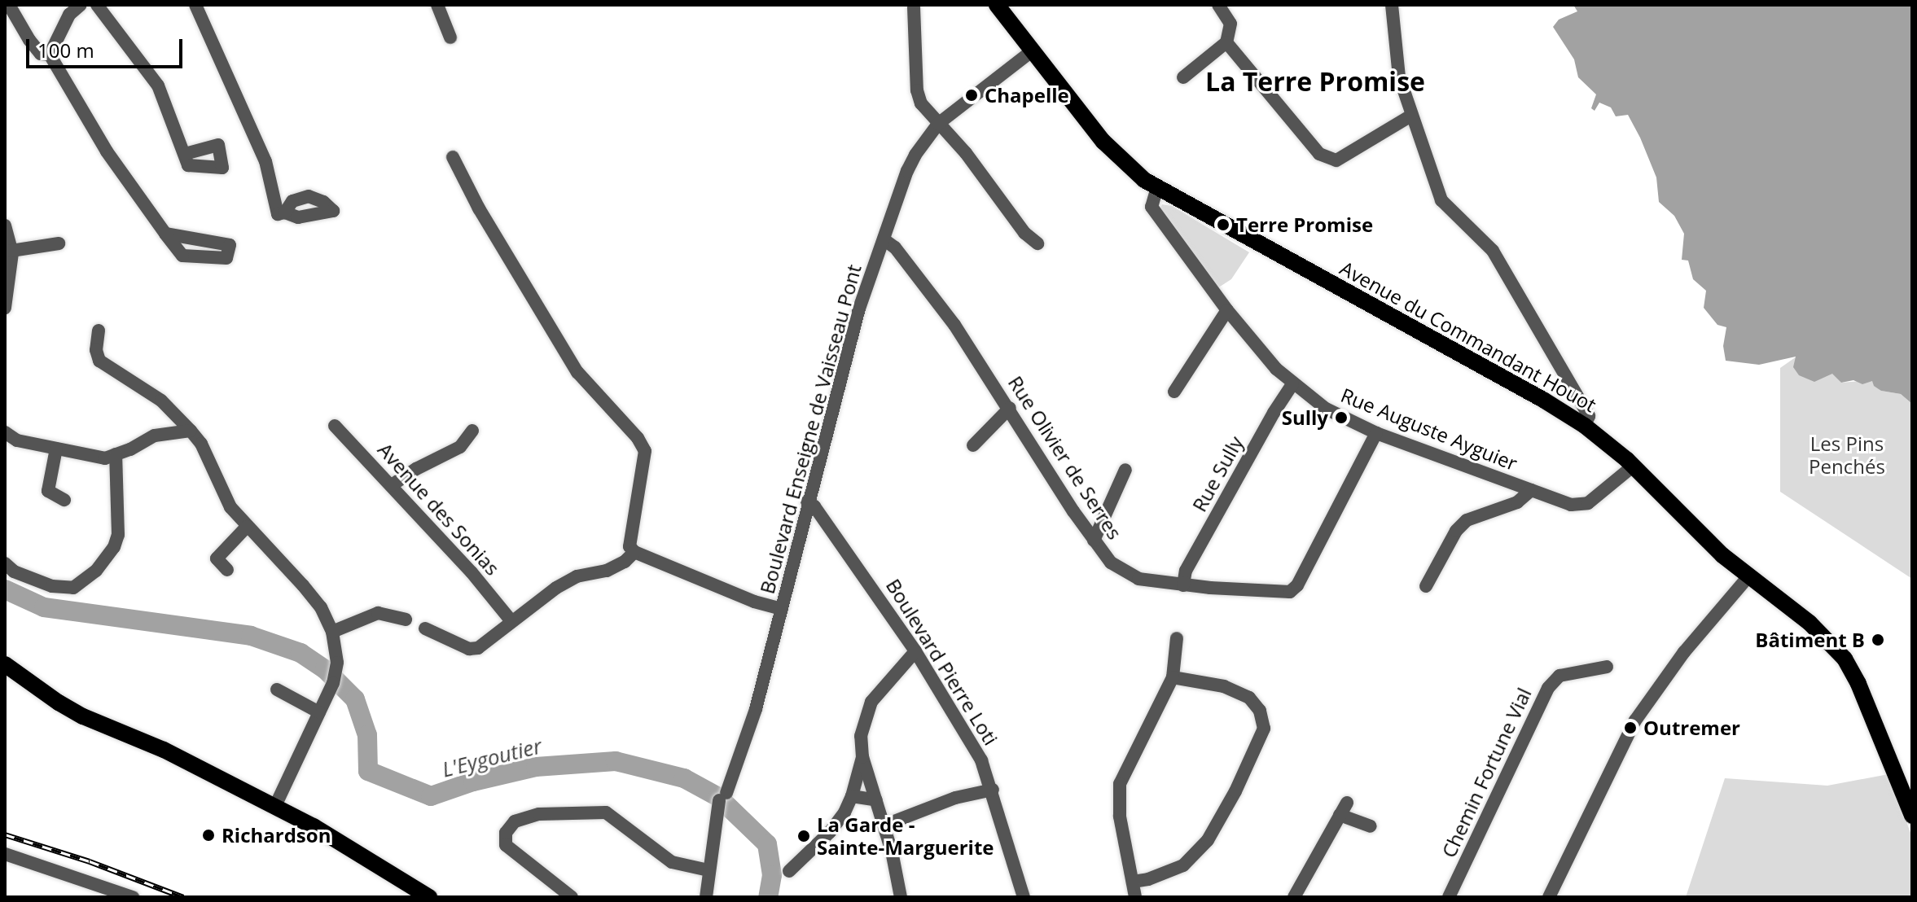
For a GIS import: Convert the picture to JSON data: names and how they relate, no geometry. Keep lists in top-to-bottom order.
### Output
{
  "streets": {
    "main road": ["Avenue du Commandant Houot"],
    "street": [
      "Boulevard Enseigne de Vaisseau Pont",
      "Rue Auguste Ayguier",
      "Rue Olivier de Serres",
      "Rue Sully",
      "Avenue des Sonias",
      "Boulevard Pierre Loti",
      "Chemin Fortune Vial"
    ]
  },
  "crossings": [
    ["Avenue du Commandant Houot", "Boulevard Enseigne de Vaisseau Pont"],
    ["Avenue du Commandant Houot", "Rue Auguste Ayguier"],
    ["Boulevard Enseigne de Vaisseau Pont", "Rue Olivier de Serres"],
    ["Boulevard Enseigne de Vaisseau Pont", "Boulevard Pierre Loti"],
    ["Rue Auguste Ayguier", "Rue Olivier de Serres"],
    ["Rue Auguste Ayguier", "Rue Sully"],
    ["Rue Olivier de Serres", "Rue Sully"]
  ],
  "districts": ["La Terre Promise"],
  "water": ["L'Eygoutier"],
  "parks": ["Les Pins Penchés"],
  "places": [
    "Chapelle",
    "Terre Promise",
    "Sully",
    "Bâtiment B",
    "Outremer",
    "Richardson",
    "La Garde - Sainte-Marguerite"
  ],
  "scale_bar": "100 m"
}
